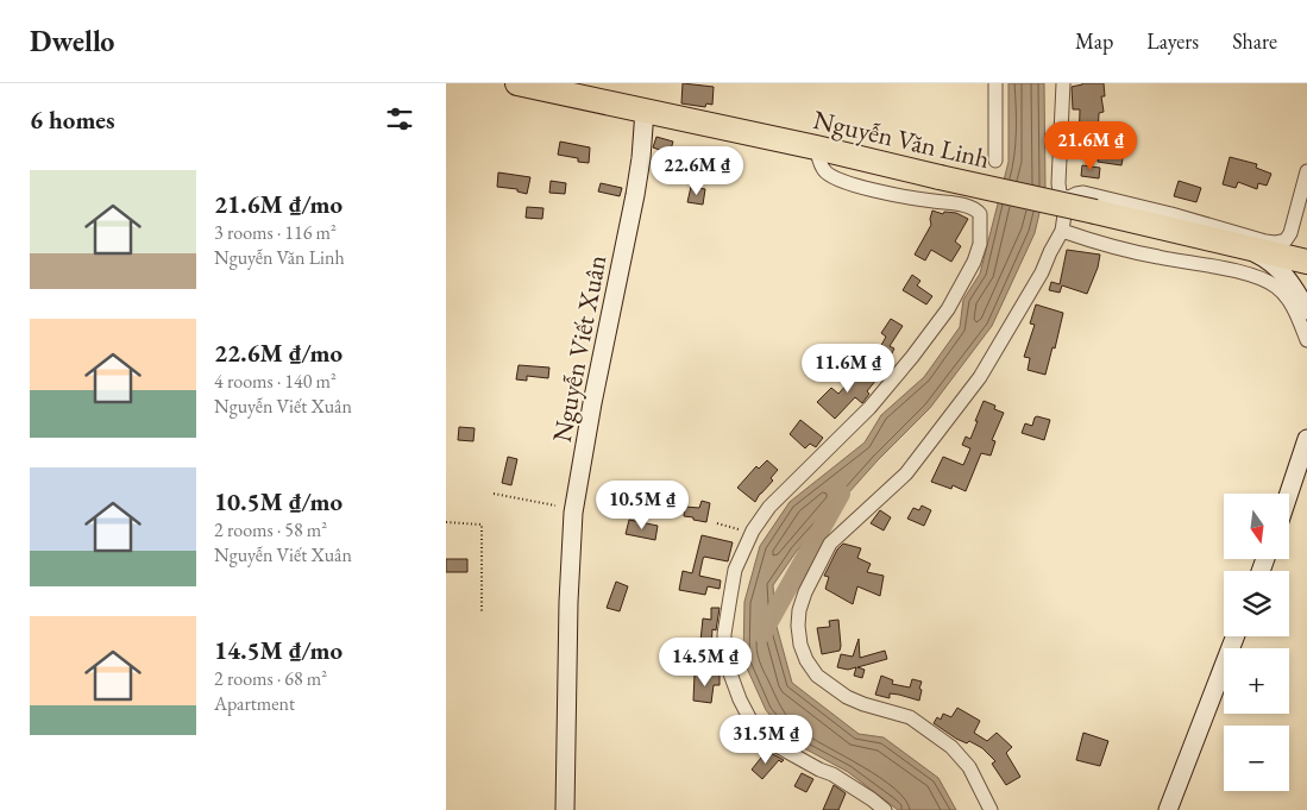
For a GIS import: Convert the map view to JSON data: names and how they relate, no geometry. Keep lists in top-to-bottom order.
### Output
{
  "streets": {
    "highway": ["Nguyễn Văn Linh"],
    "street": ["Nguyễn Viết Xuân"]
  },
  "crossings": [
    ["Nguyễn Văn Linh", "Nguyễn Viết Xuân"]
  ],
  "north": "bottom",
  "page": {
    "header": "Dwello",
    "nav": ["Map", "Layers", "Share"],
    "heading": "6 homes",
    "price": [
      "21.6M ₫",
      "22.6M ₫",
      "11.6M ₫",
      "10.5M ₫",
      "14.5M ₫",
      "31.5M ₫"
    ],
    "list": [
      {
        "name": "21.6M ₫/mo",
        "note": "3 rooms · 116 m² · Nguyễn Văn Linh"
      },
      {
        "name": "22.6M ₫/mo",
        "note": "4 rooms · 140 m² · Nguyễn Viết Xuân"
      },
      {
        "name": "10.5M ₫/mo",
        "note": "2 rooms · 58 m² · Nguyễn Viết Xuân"
      },
      {
        "name": "14.5M ₫/mo",
        "note": "2 rooms · 68 m² · Apartment"
      }
    ],
    "map_buttons": ["+", "−"]
  }
}
